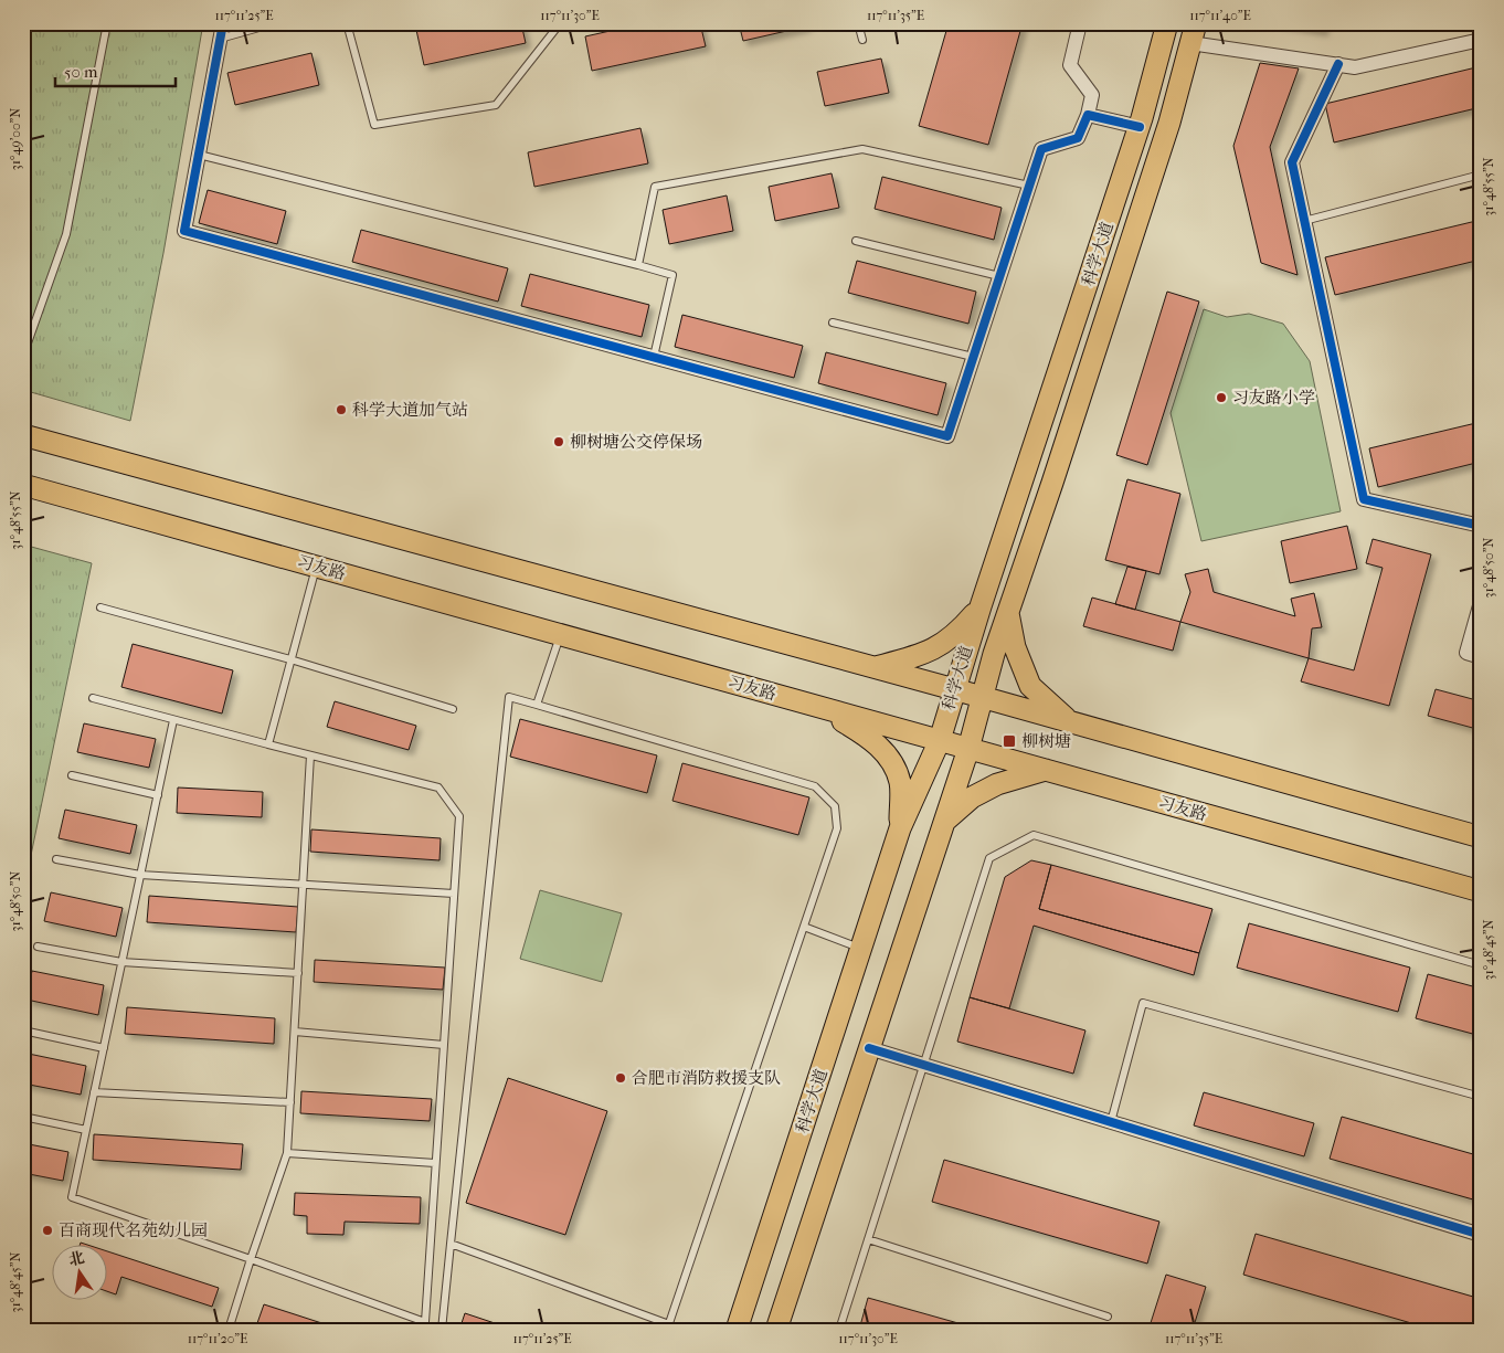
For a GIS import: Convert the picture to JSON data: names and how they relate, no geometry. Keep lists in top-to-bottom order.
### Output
{
  "streets": {
    "main road": ["科学大道", "习友路"]
  },
  "crossings": [
    ["科学大道", "习友路"]
  ],
  "places": {
    "other": [
      "习友路小学",
      "科学大道加气站",
      "柳树塘公交停保场",
      "合肥市消防救援支队",
      "百商现代名苑幼儿园"
    ],
    "transit": ["柳树塘"]
  },
  "scale_bar": "50 m",
  "north": "top",
  "coordinates": [
    "117°11'25\"E",
    "117°11'30\"E",
    "117°11'35\"E",
    "117°11'40\"E",
    "31°49'00\"N",
    "31°48'55\"N",
    "31°48'50\"N",
    "31°48'45\"N",
    "117°11'20\"E"
  ]
}
